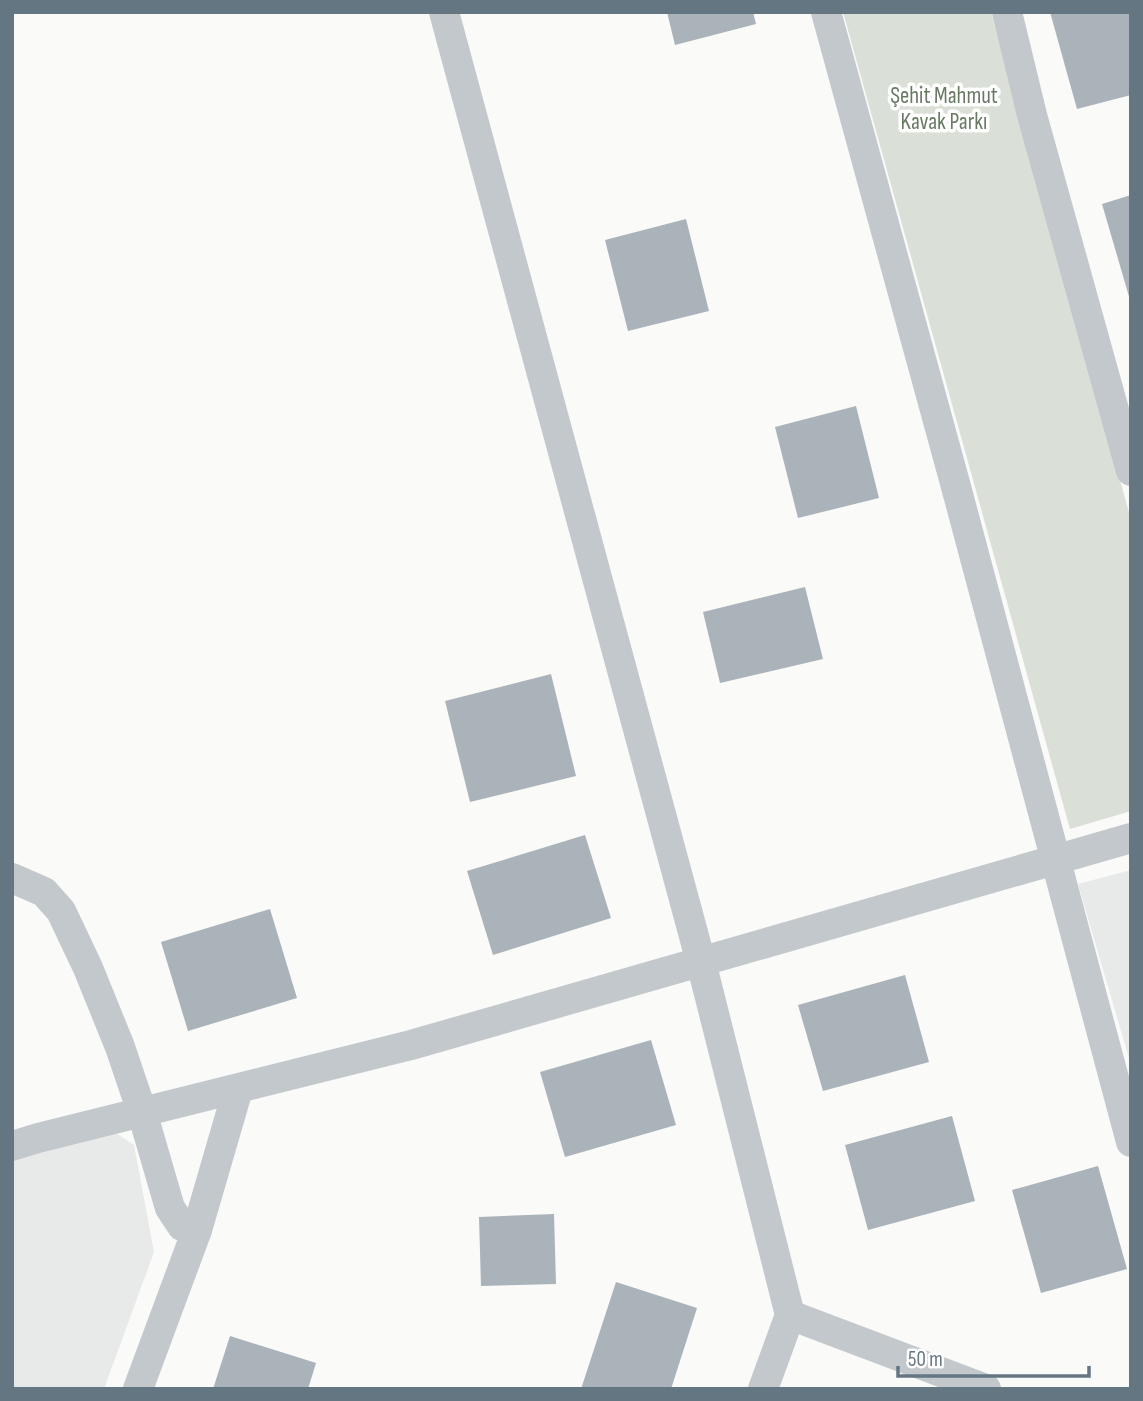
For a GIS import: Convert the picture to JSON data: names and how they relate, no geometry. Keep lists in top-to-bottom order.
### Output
{
  "parks": ["Şehit Mahmut Kavak Parkı"],
  "scale_bar": "50 m"
}
